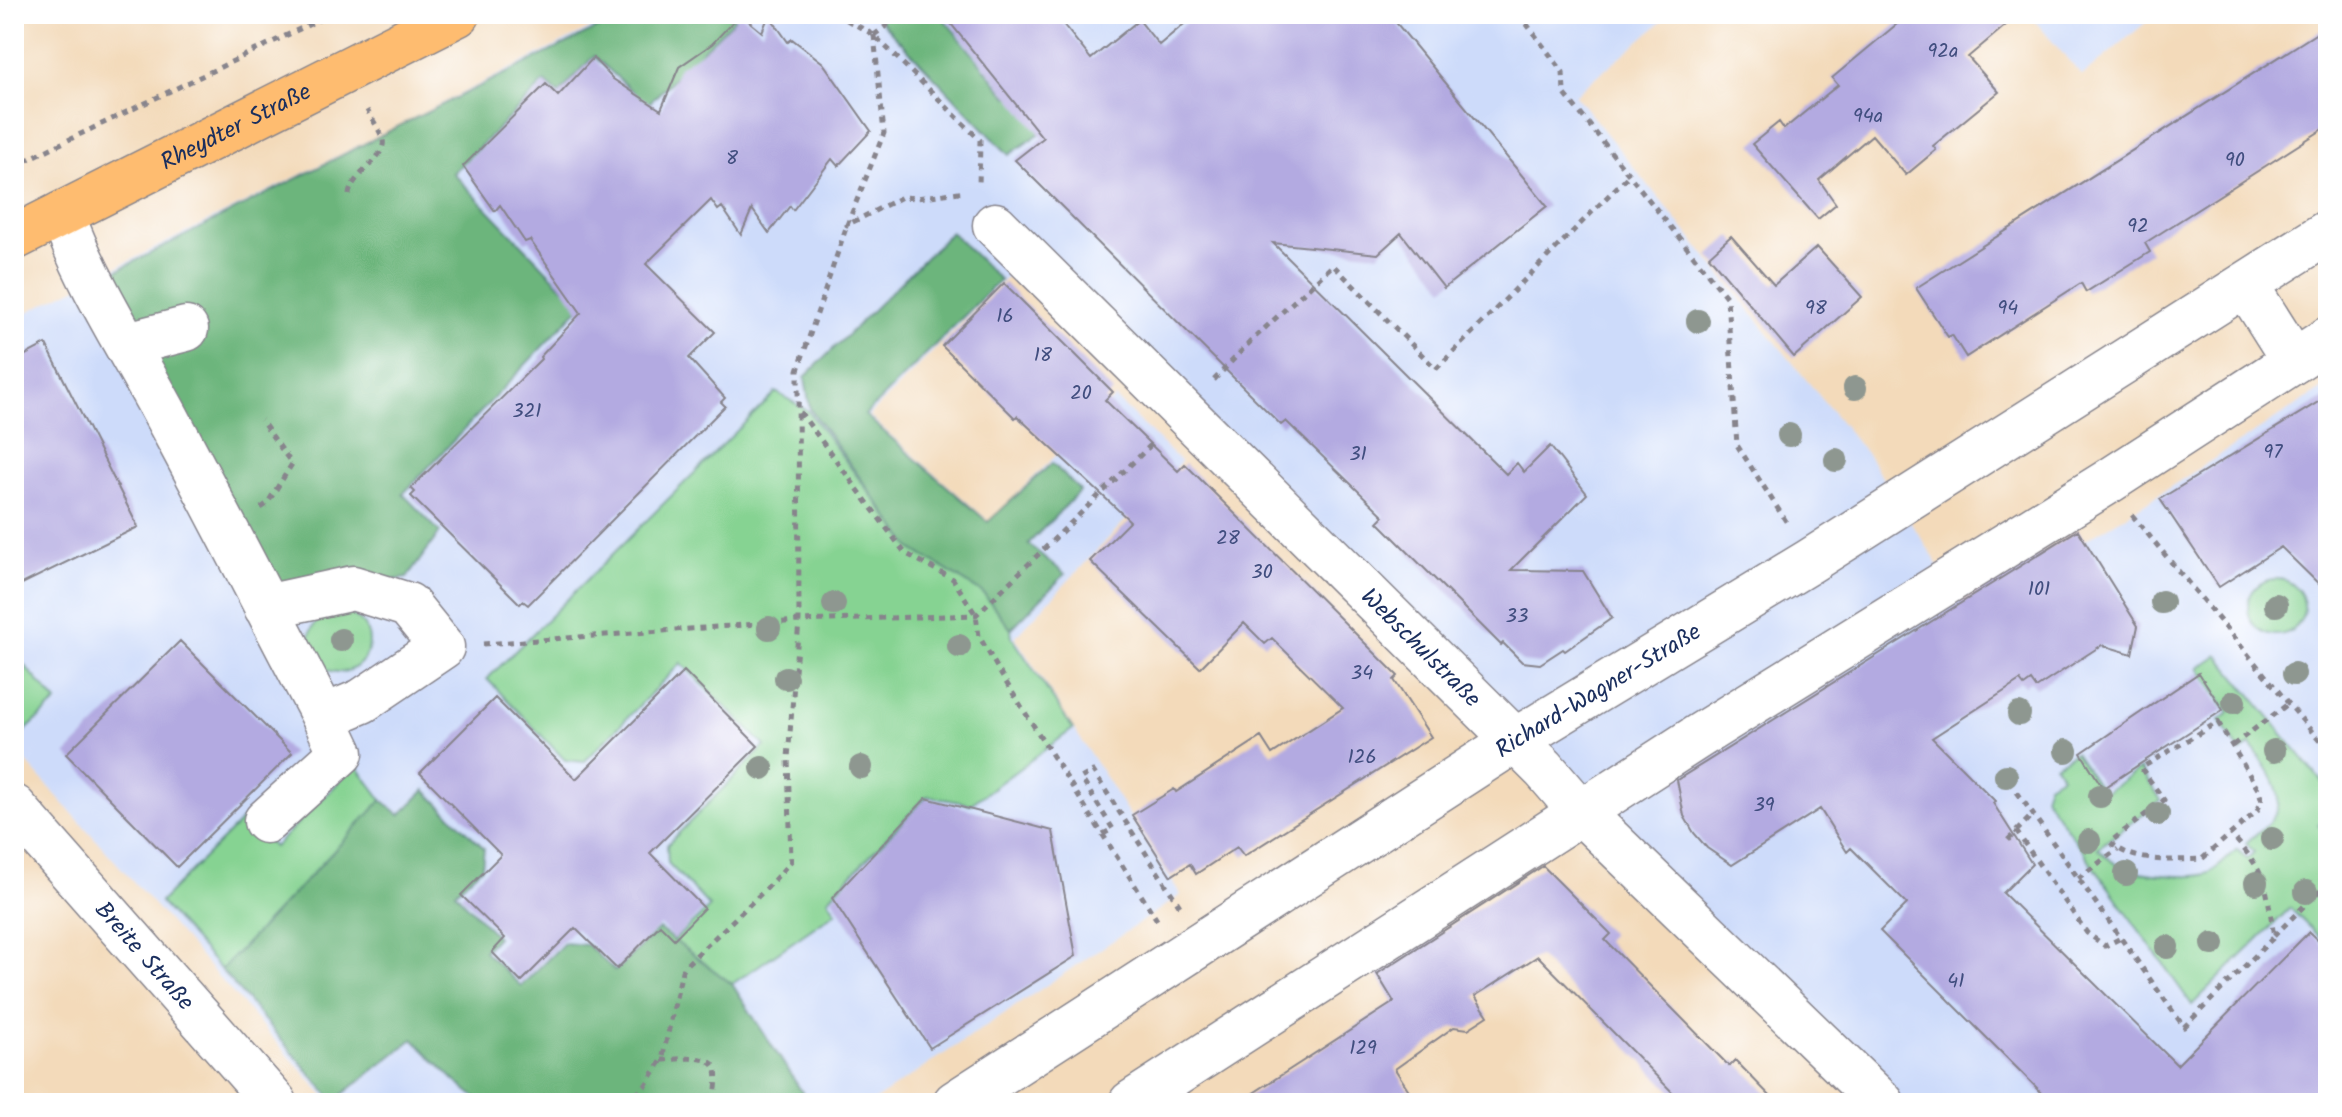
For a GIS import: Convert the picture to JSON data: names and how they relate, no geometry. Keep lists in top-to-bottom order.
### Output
{
  "streets": {
    "main road": ["Rheydter Straße"],
    "street": ["Webschulstraße", "Richard-Wagner-Straße", "Breite Straße"]
  },
  "crossings": [
    ["Webschulstraße", "Richard-Wagner-Straße"]
  ],
  "house_numbers": [
    "92a",
    "94a",
    "8",
    "90",
    "92",
    "98",
    "94",
    "16",
    "18",
    "20",
    "321",
    "97",
    "31",
    "28",
    "30",
    "101",
    "33",
    "34",
    "126",
    "39",
    "41",
    "129"
  ]
}
